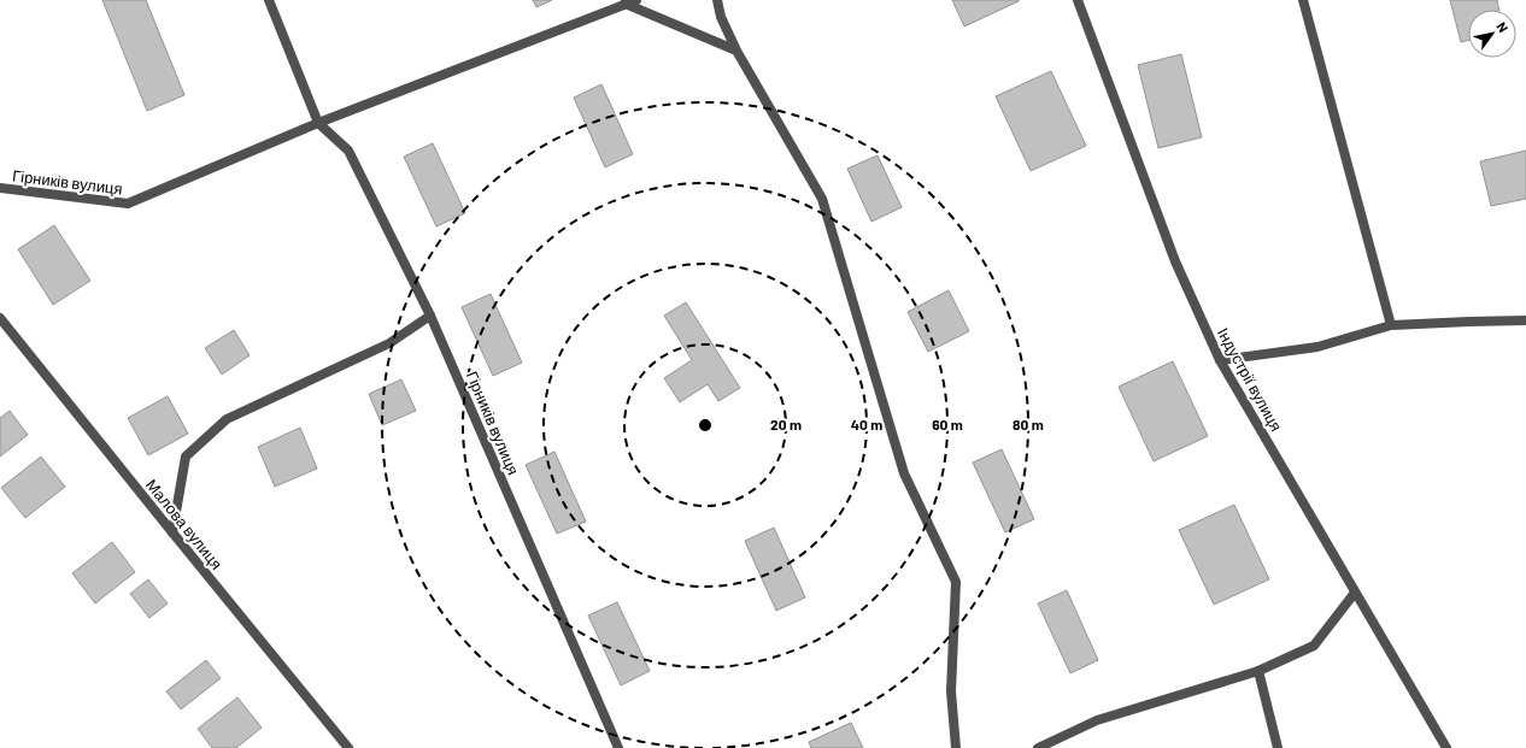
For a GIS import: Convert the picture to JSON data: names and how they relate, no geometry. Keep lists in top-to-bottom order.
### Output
{
  "streets": {
    "street": ["Гірників вулиця", "Індустрії вулиця", "Малова вулиця"]
  },
  "north": "top right",
  "rings": [
    "20 m",
    "40 m",
    "60 m",
    "80 m"
  ]
}
